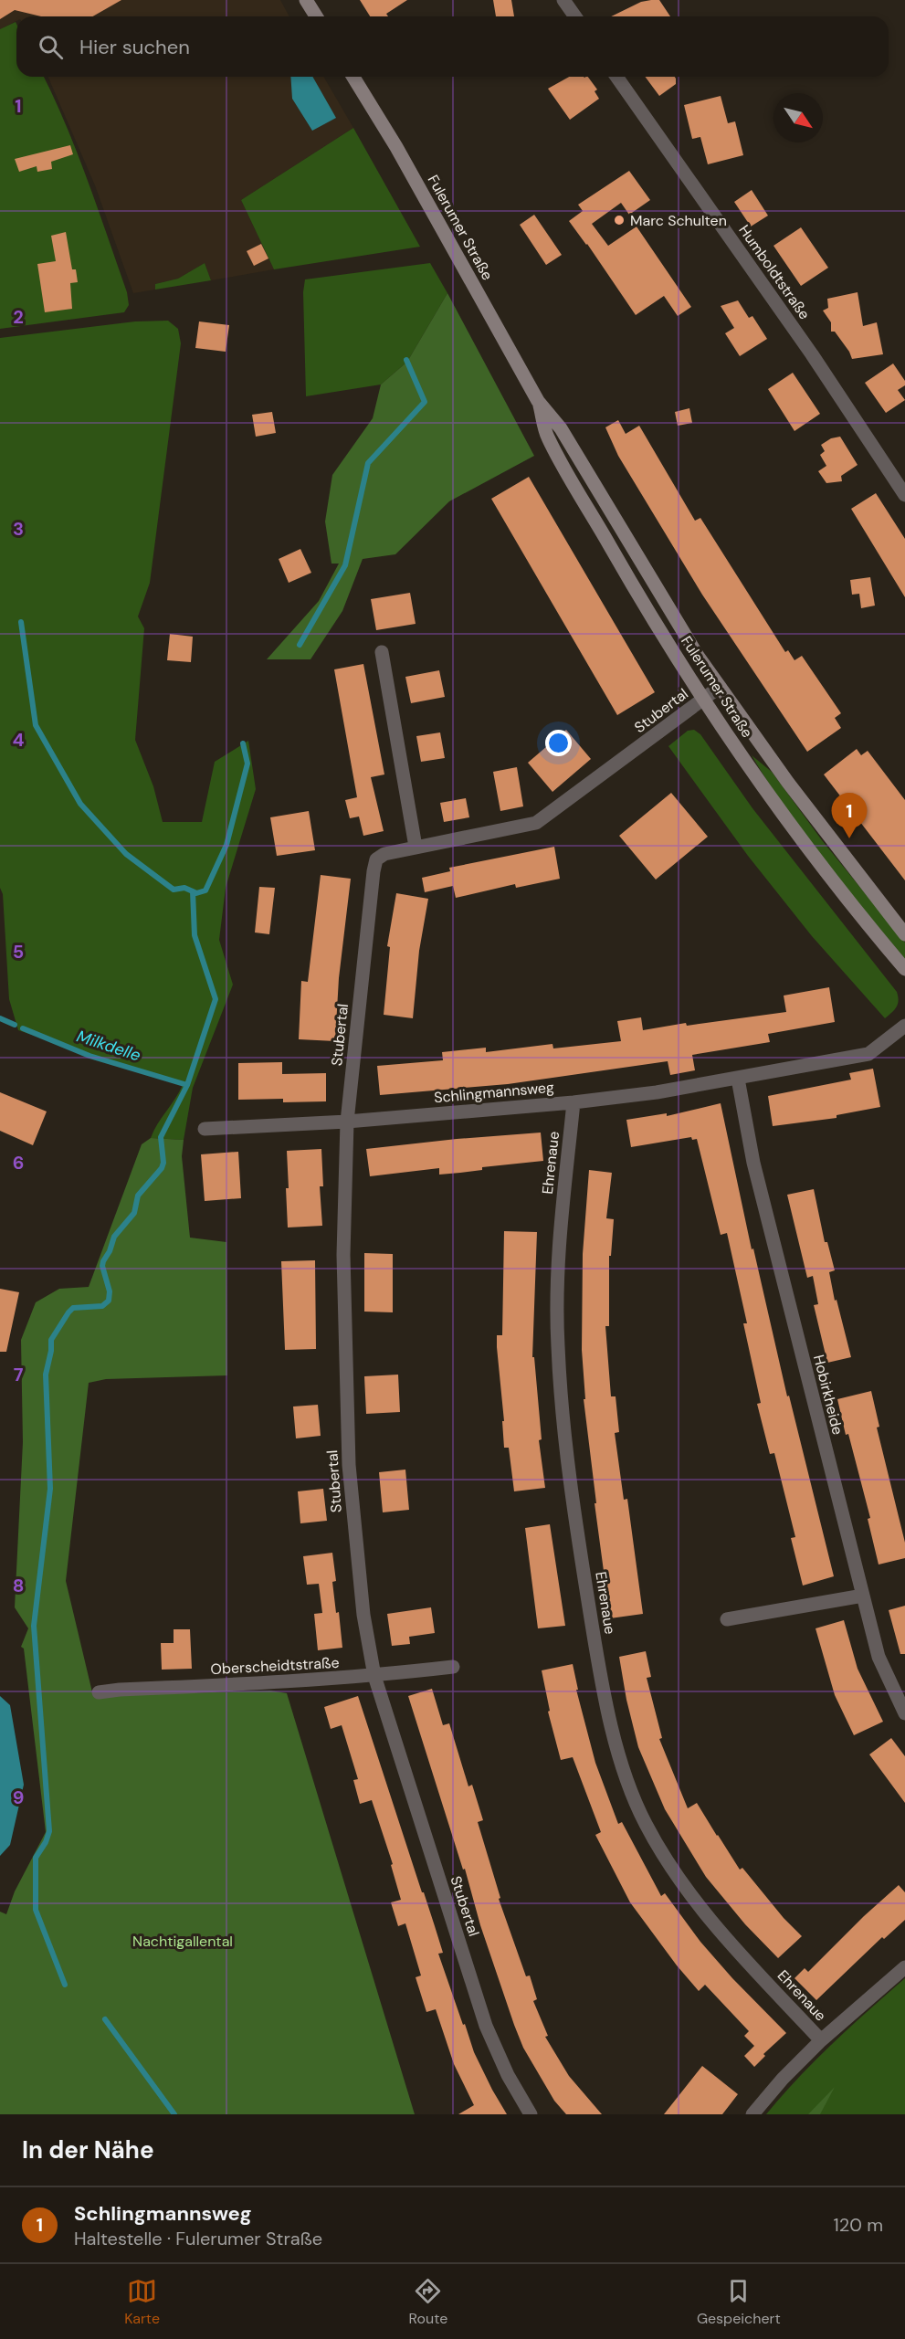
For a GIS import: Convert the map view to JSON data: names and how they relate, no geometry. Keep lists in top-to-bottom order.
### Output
{
  "streets": {
    "main road": ["Fulerumer Straße"],
    "street": [
      "Humboldtstraße",
      "Stubertal",
      "Schlingmannsweg",
      "Ehrenaue",
      "Hobirkheide",
      "Oberscheidtstraße"
    ]
  },
  "crossings": [
    ["Fulerumer Straße", "Stubertal"],
    ["Stubertal", "Schlingmannsweg"],
    ["Stubertal", "Oberscheidtstraße"],
    ["Schlingmannsweg", "Ehrenaue"],
    ["Schlingmannsweg", "Hobirkheide"]
  ],
  "water": ["Milkdelle"],
  "parks": ["Nachtigallental"],
  "places": ["Marc Schulten"],
  "north": "bottom right",
  "page": {
    "search": "Hier suchen",
    "pins": "1",
    "heading": "In der Nähe",
    "list": [
      {
        "mark": "1",
        "name": "Schlingmannsweg",
        "note": "Haltestelle · Fulerumer Straße",
        "value": "120 m"
      }
    ],
    "nav": ["Karte", "Route", "Gespeichert"]
  },
  "grid": {
    "rows": [
      "1",
      "2",
      "3",
      "4",
      "5",
      "6",
      "7",
      "8",
      "9"
    ]
  }
}
